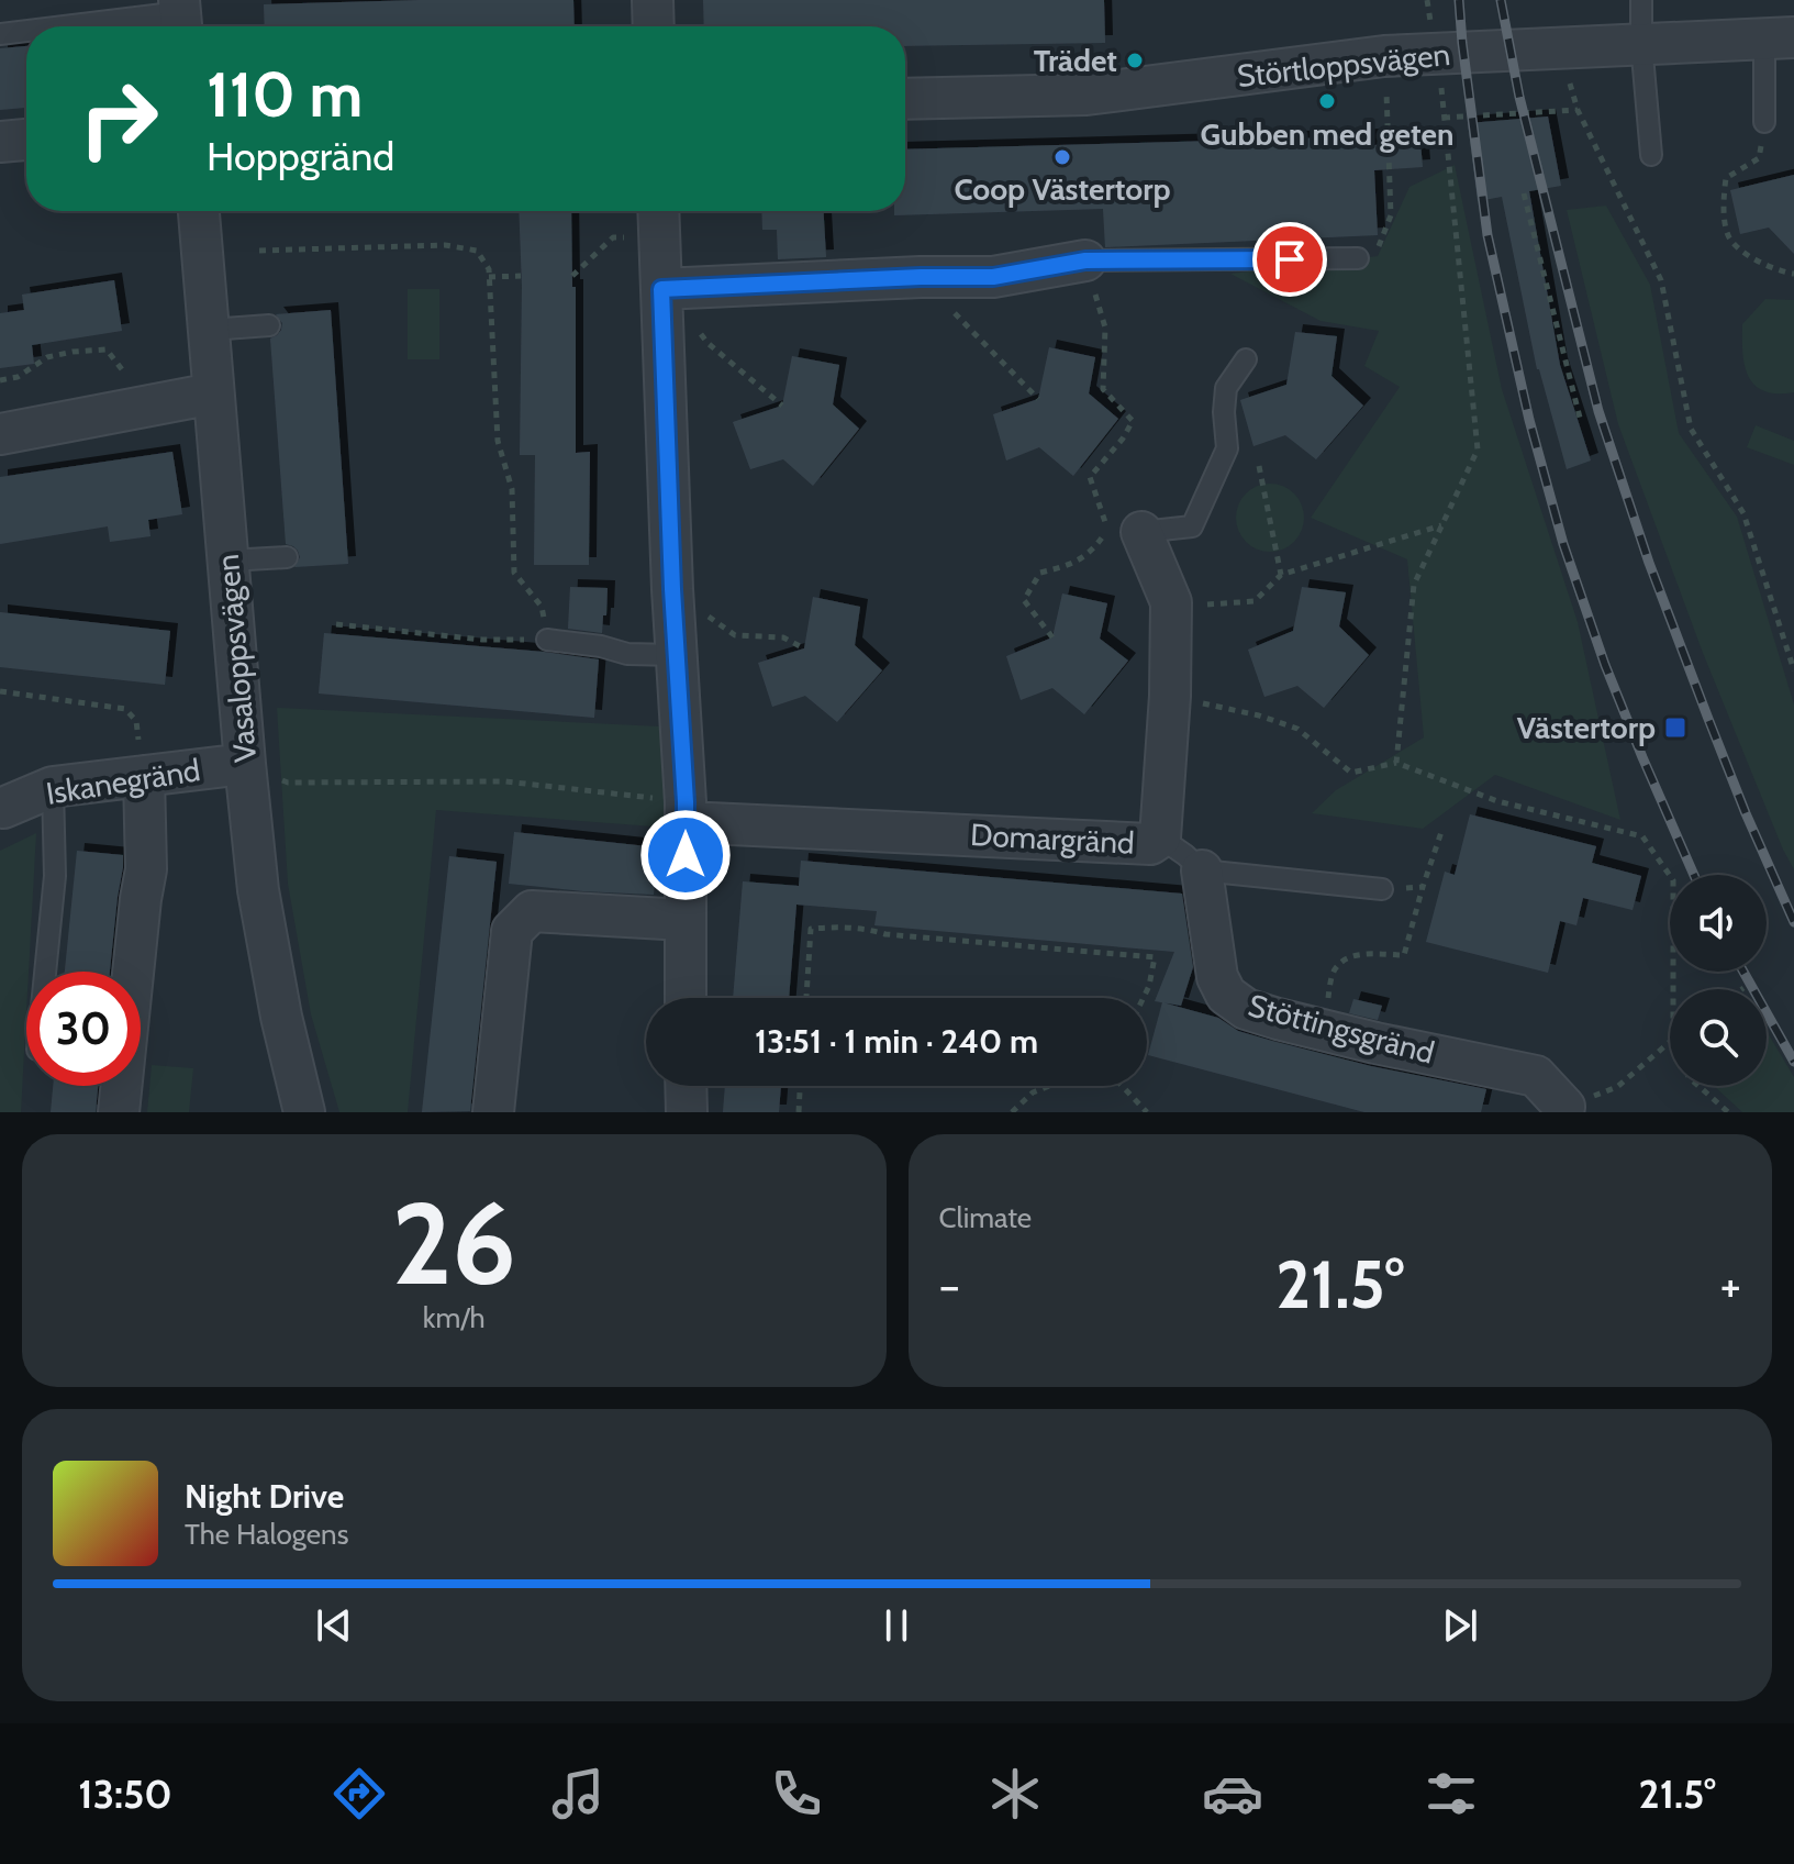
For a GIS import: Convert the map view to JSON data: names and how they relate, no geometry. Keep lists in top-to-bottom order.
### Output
{
  "streets": {
    "street": [
      "Störtloppsvägen",
      "Vasaloppsvägen",
      "Iskanegränd",
      "Domargränd",
      "Stöttingsgränd"
    ]
  },
  "crossings": [
    ["Vasaloppsvägen", "Iskanegränd"]
  ],
  "places": {
    "other": ["Trädet", "Gubben med geten", "Coop Västertorp"],
    "transit": ["Västertorp"]
  },
  "page": {
    "turn": ["110 m", "Hoppgränd"],
    "limit": "30",
    "trip": "13:51 · 1 min · 240 m",
    "tile": [
      ["26", "km/h"],
      "Climate"
    ],
    "heat": ["−", "21.5°", "+"],
    "song": ["Night Drive", "The Halogens"],
    "tabs": ["13:50", "21.5°"]
  }
}
